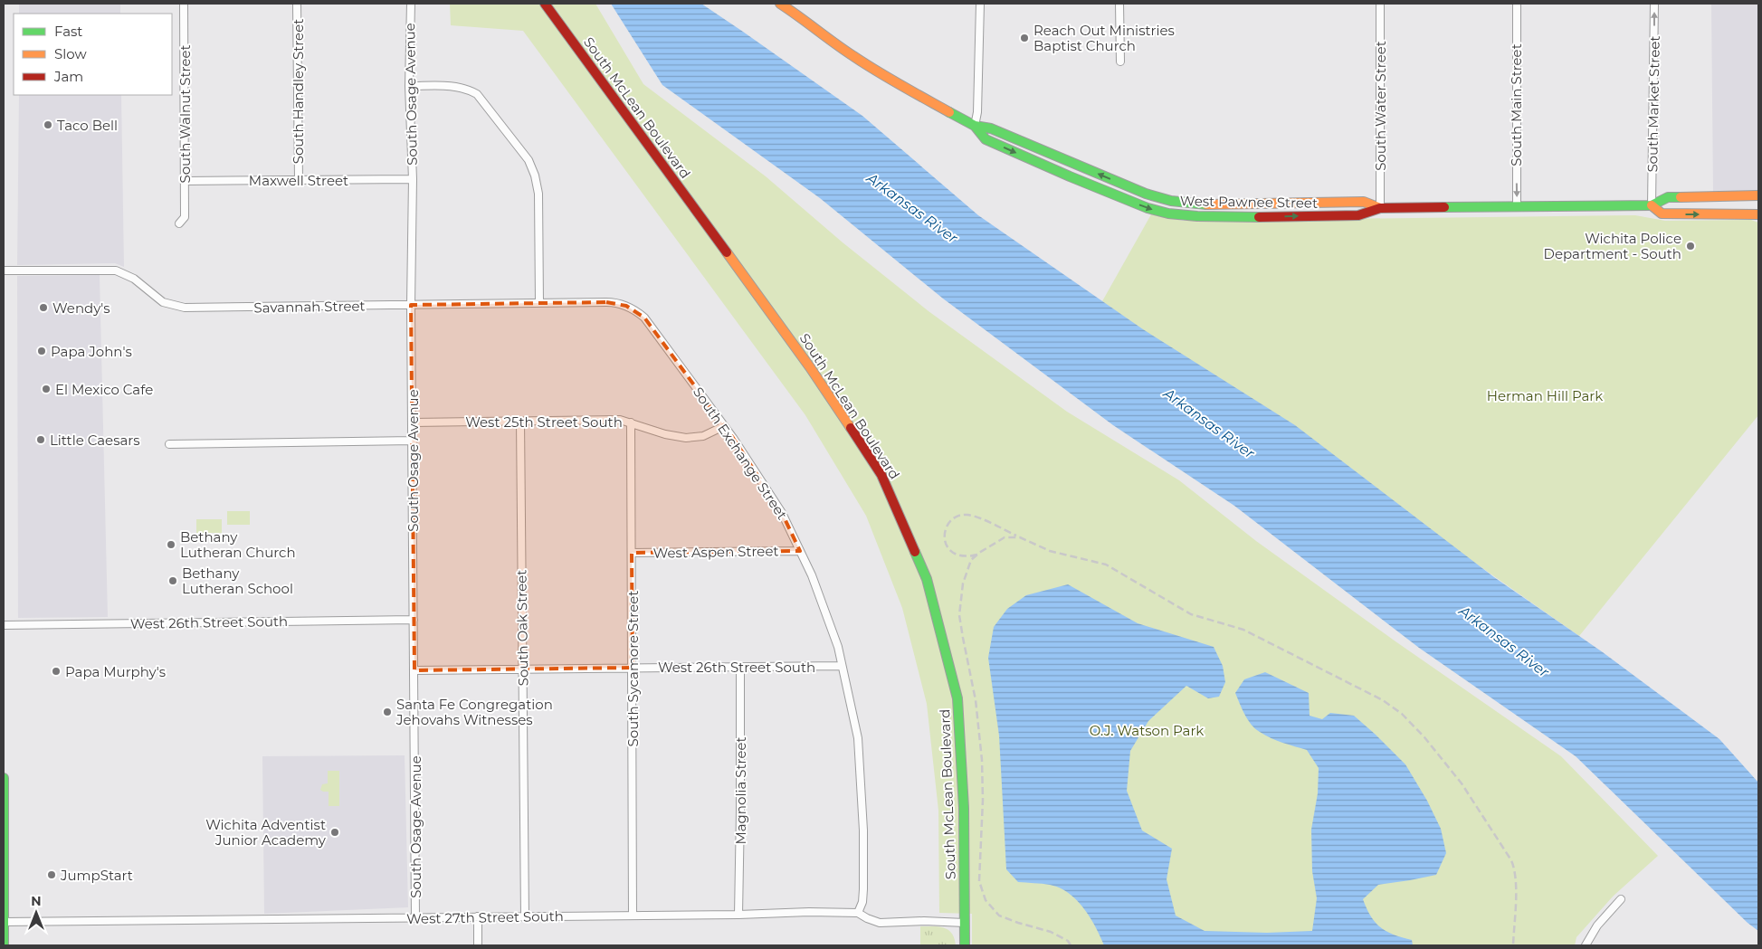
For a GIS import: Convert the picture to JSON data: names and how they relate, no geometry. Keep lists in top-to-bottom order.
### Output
{
  "streets": {
    "main road": ["South McLean Boulevard", "West Pawnee Street"],
    "street": [
      "South Handley Street",
      "South Osage Avenue",
      "South Market Street",
      "South Main Street",
      "South Water Street",
      "South Walnut Street",
      "Maxwell Street",
      "Savannah Street",
      "West 25th Street South",
      "South Exchange Street",
      "West Aspen Street",
      "West 26th Street South",
      "South Oak Street",
      "South Sycamore Street",
      "Magnolia Street",
      "West 27th Street South"
    ]
  },
  "crossings": [
    ["South Handley Street", "Maxwell Street"],
    ["South Osage Avenue", "Maxwell Street"],
    ["South Osage Avenue", "Savannah Street"],
    ["South Osage Avenue", "West 25th Street South"],
    ["South Osage Avenue", "West 26th Street South"],
    ["South Osage Avenue", "West 27th Street South"],
    ["South Market Street", "West Pawnee Street"],
    ["South Main Street", "West Pawnee Street"],
    ["South Water Street", "West Pawnee Street"],
    ["South McLean Boulevard", "West 27th Street South"],
    ["South Walnut Street", "Maxwell Street"],
    ["Savannah Street", "South Exchange Street"],
    ["West 25th Street South", "South Exchange Street"],
    ["West 25th Street South", "South Oak Street"],
    ["West 25th Street South", "South Sycamore Street"],
    ["South Exchange Street", "West Aspen Street"],
    ["South Exchange Street", "West 26th Street South"],
    ["South Exchange Street", "West 27th Street South"],
    ["West Aspen Street", "South Sycamore Street"],
    ["West 26th Street South", "South Oak Street"],
    ["West 26th Street South", "South Sycamore Street"],
    ["West 26th Street South", "Magnolia Street"],
    ["South Oak Street", "West 27th Street South"],
    ["South Sycamore Street", "West 27th Street South"],
    ["Magnolia Street", "West 27th Street South"]
  ],
  "one_way": ["South Market Street", "South Main Street"],
  "water": ["Arkansas River"],
  "parks": ["Herman Hill Park", "O.J. Watson Park"],
  "places": [
    "Reach Out Ministries Baptist Church",
    "Taco Bell",
    "Wichita Police Department - South",
    "Wendy's",
    "Papa John's",
    "El Mexico Cafe",
    "Little Caesars",
    "Bethany Lutheran Church",
    "Bethany Lutheran School",
    "Papa Murphy's",
    "Santa Fe Congregation Jehovahs Witnesses",
    "Wichita Adventist Junior Academy",
    "JumpStart"
  ],
  "legend": ["Fast", "Slow", "Jam"],
  "north": "top"
}
